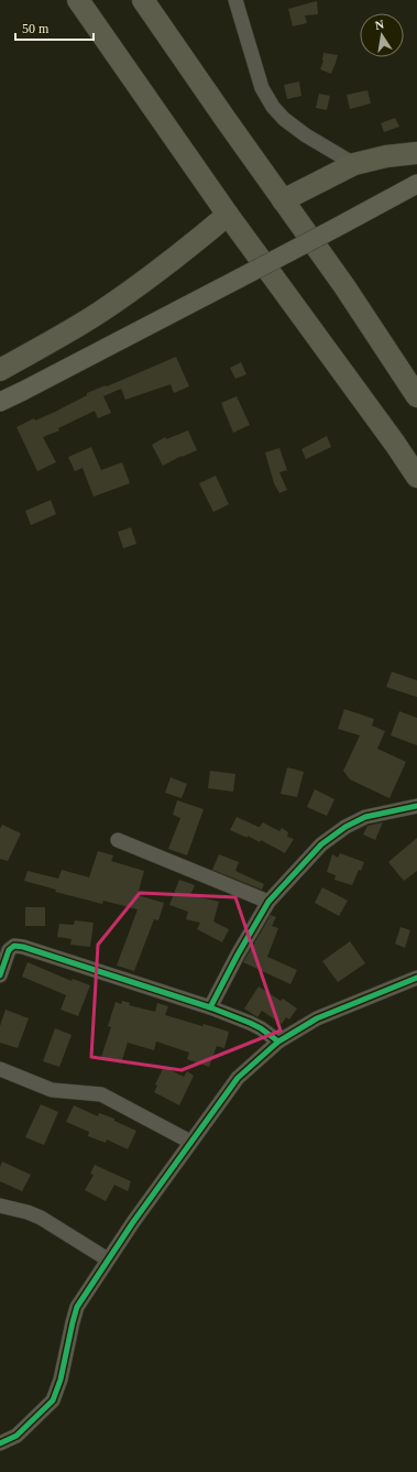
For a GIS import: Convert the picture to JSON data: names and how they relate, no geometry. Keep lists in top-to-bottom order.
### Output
{
  "scale_bar": "50 m",
  "north": "top"
}
